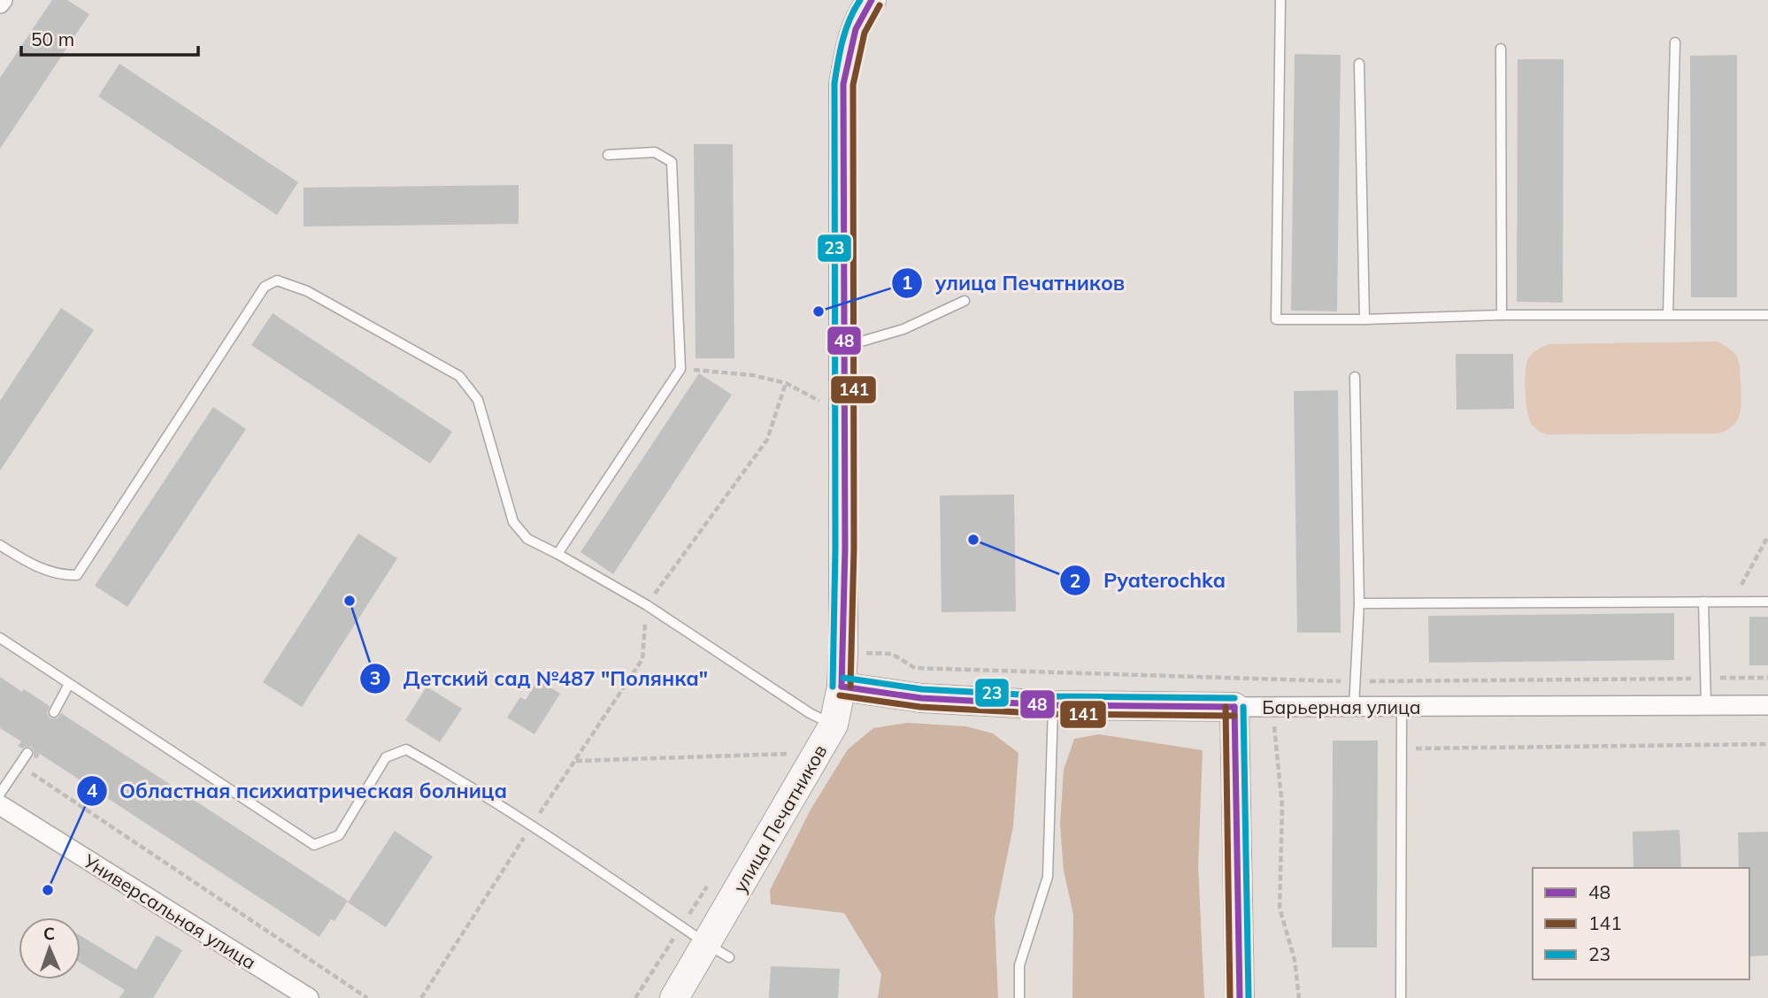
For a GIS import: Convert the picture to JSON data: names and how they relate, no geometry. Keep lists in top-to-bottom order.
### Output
{
  "streets": {
    "main road": ["Барьерная улица", "улица Печатников"],
    "street": ["Универсальная улица"]
  },
  "crossings": [
    ["Барьерная улица", "улица Печатников"]
  ],
  "places": [
    "улица Печатников",
    "Pyaterochka",
    "Детский сад №487 \"Полянка\"",
    "Областная психиатрическая болница"
  ],
  "lines": ["transit line 48", "transit line 23", "transit line 141"],
  "legend": ["48", "141", "23"],
  "scale_bar": "50 m",
  "north": "top"
}
